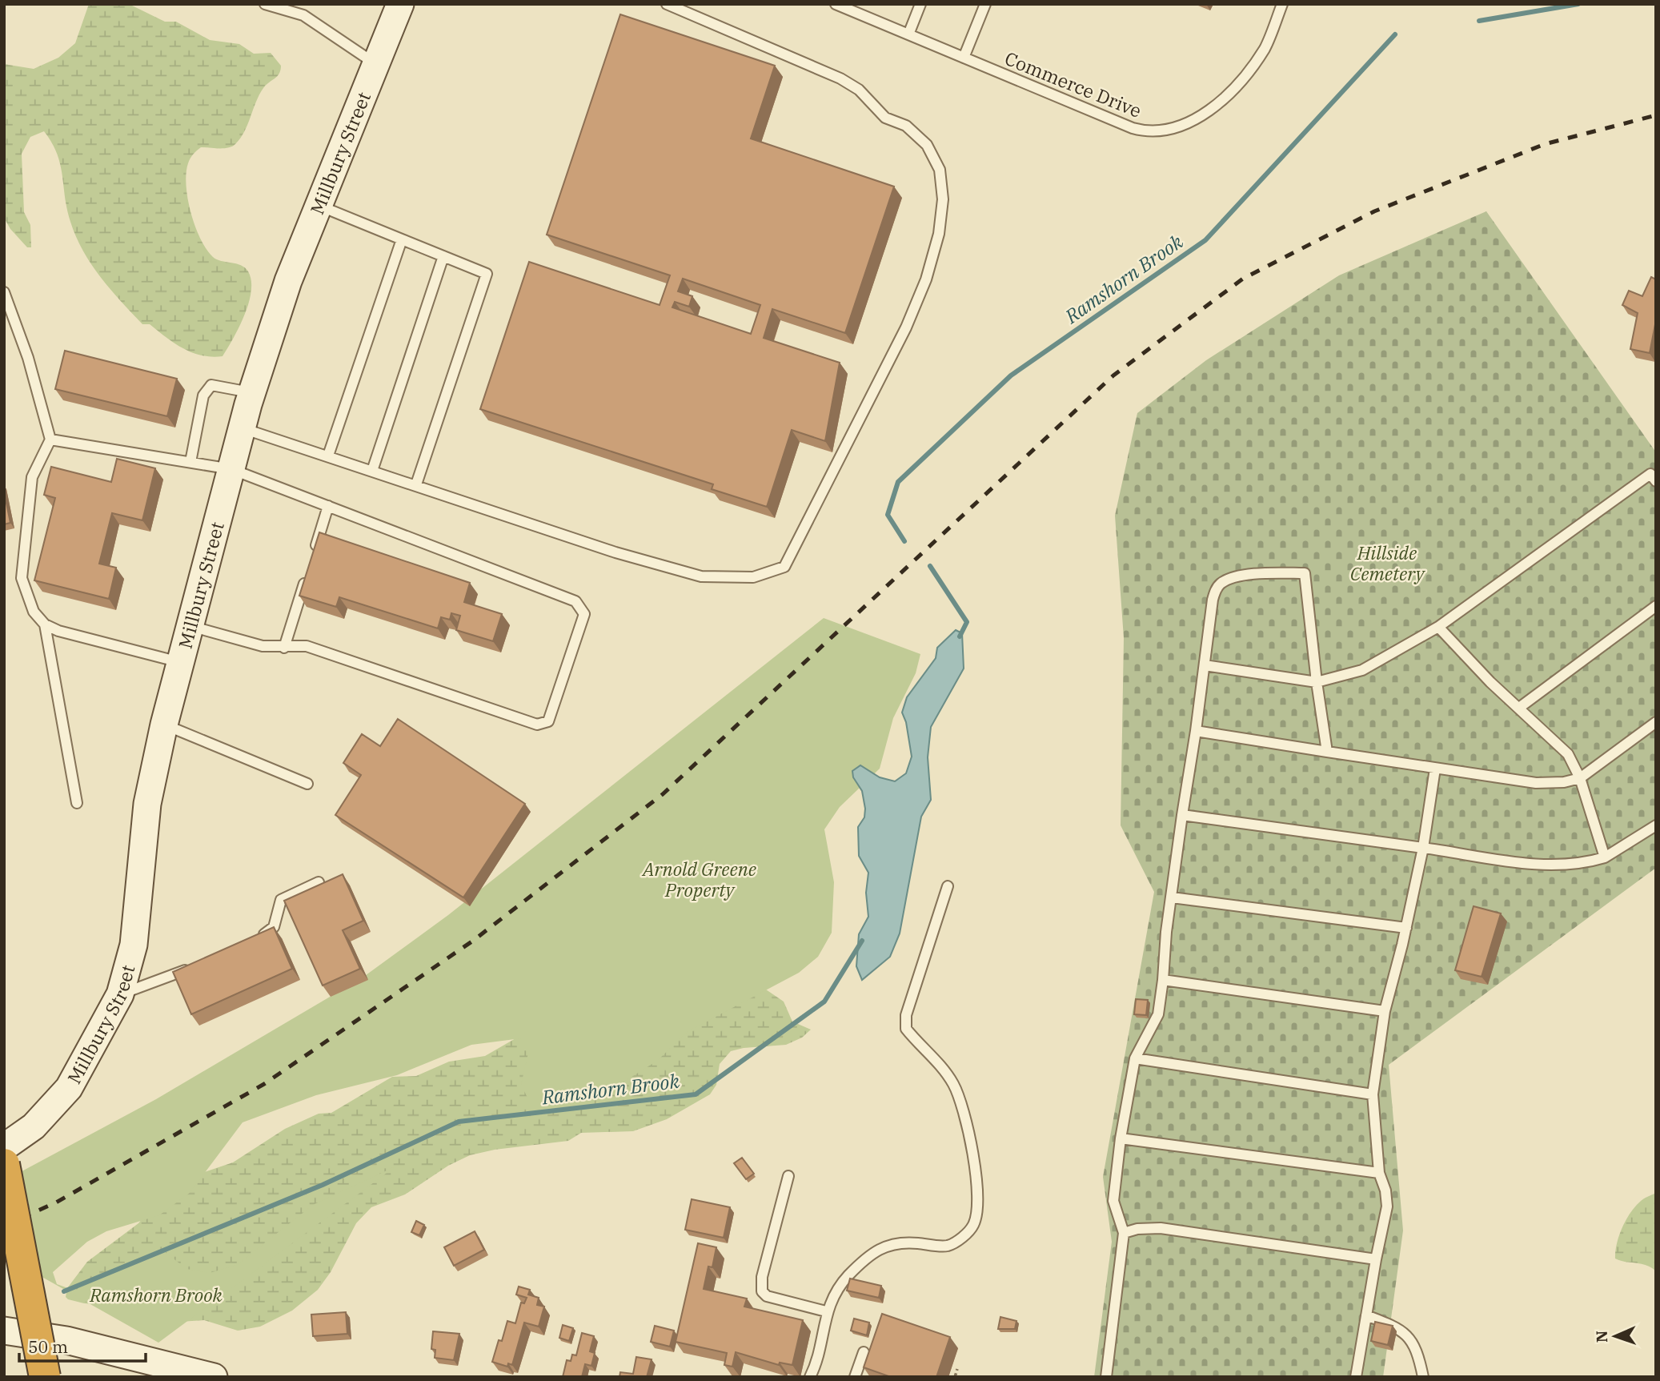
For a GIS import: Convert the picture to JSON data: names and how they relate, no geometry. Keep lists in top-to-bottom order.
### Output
{
  "streets": {
    "street": ["Millbury Street"],
    "lane": ["Commerce Drive"]
  },
  "water": ["Ramshorn Brook"],
  "parks": ["Hillside Cemetery", "Arnold Greene Property", "Ramshorn Brook"],
  "scale_bar": "50 m",
  "north": "left"
}
